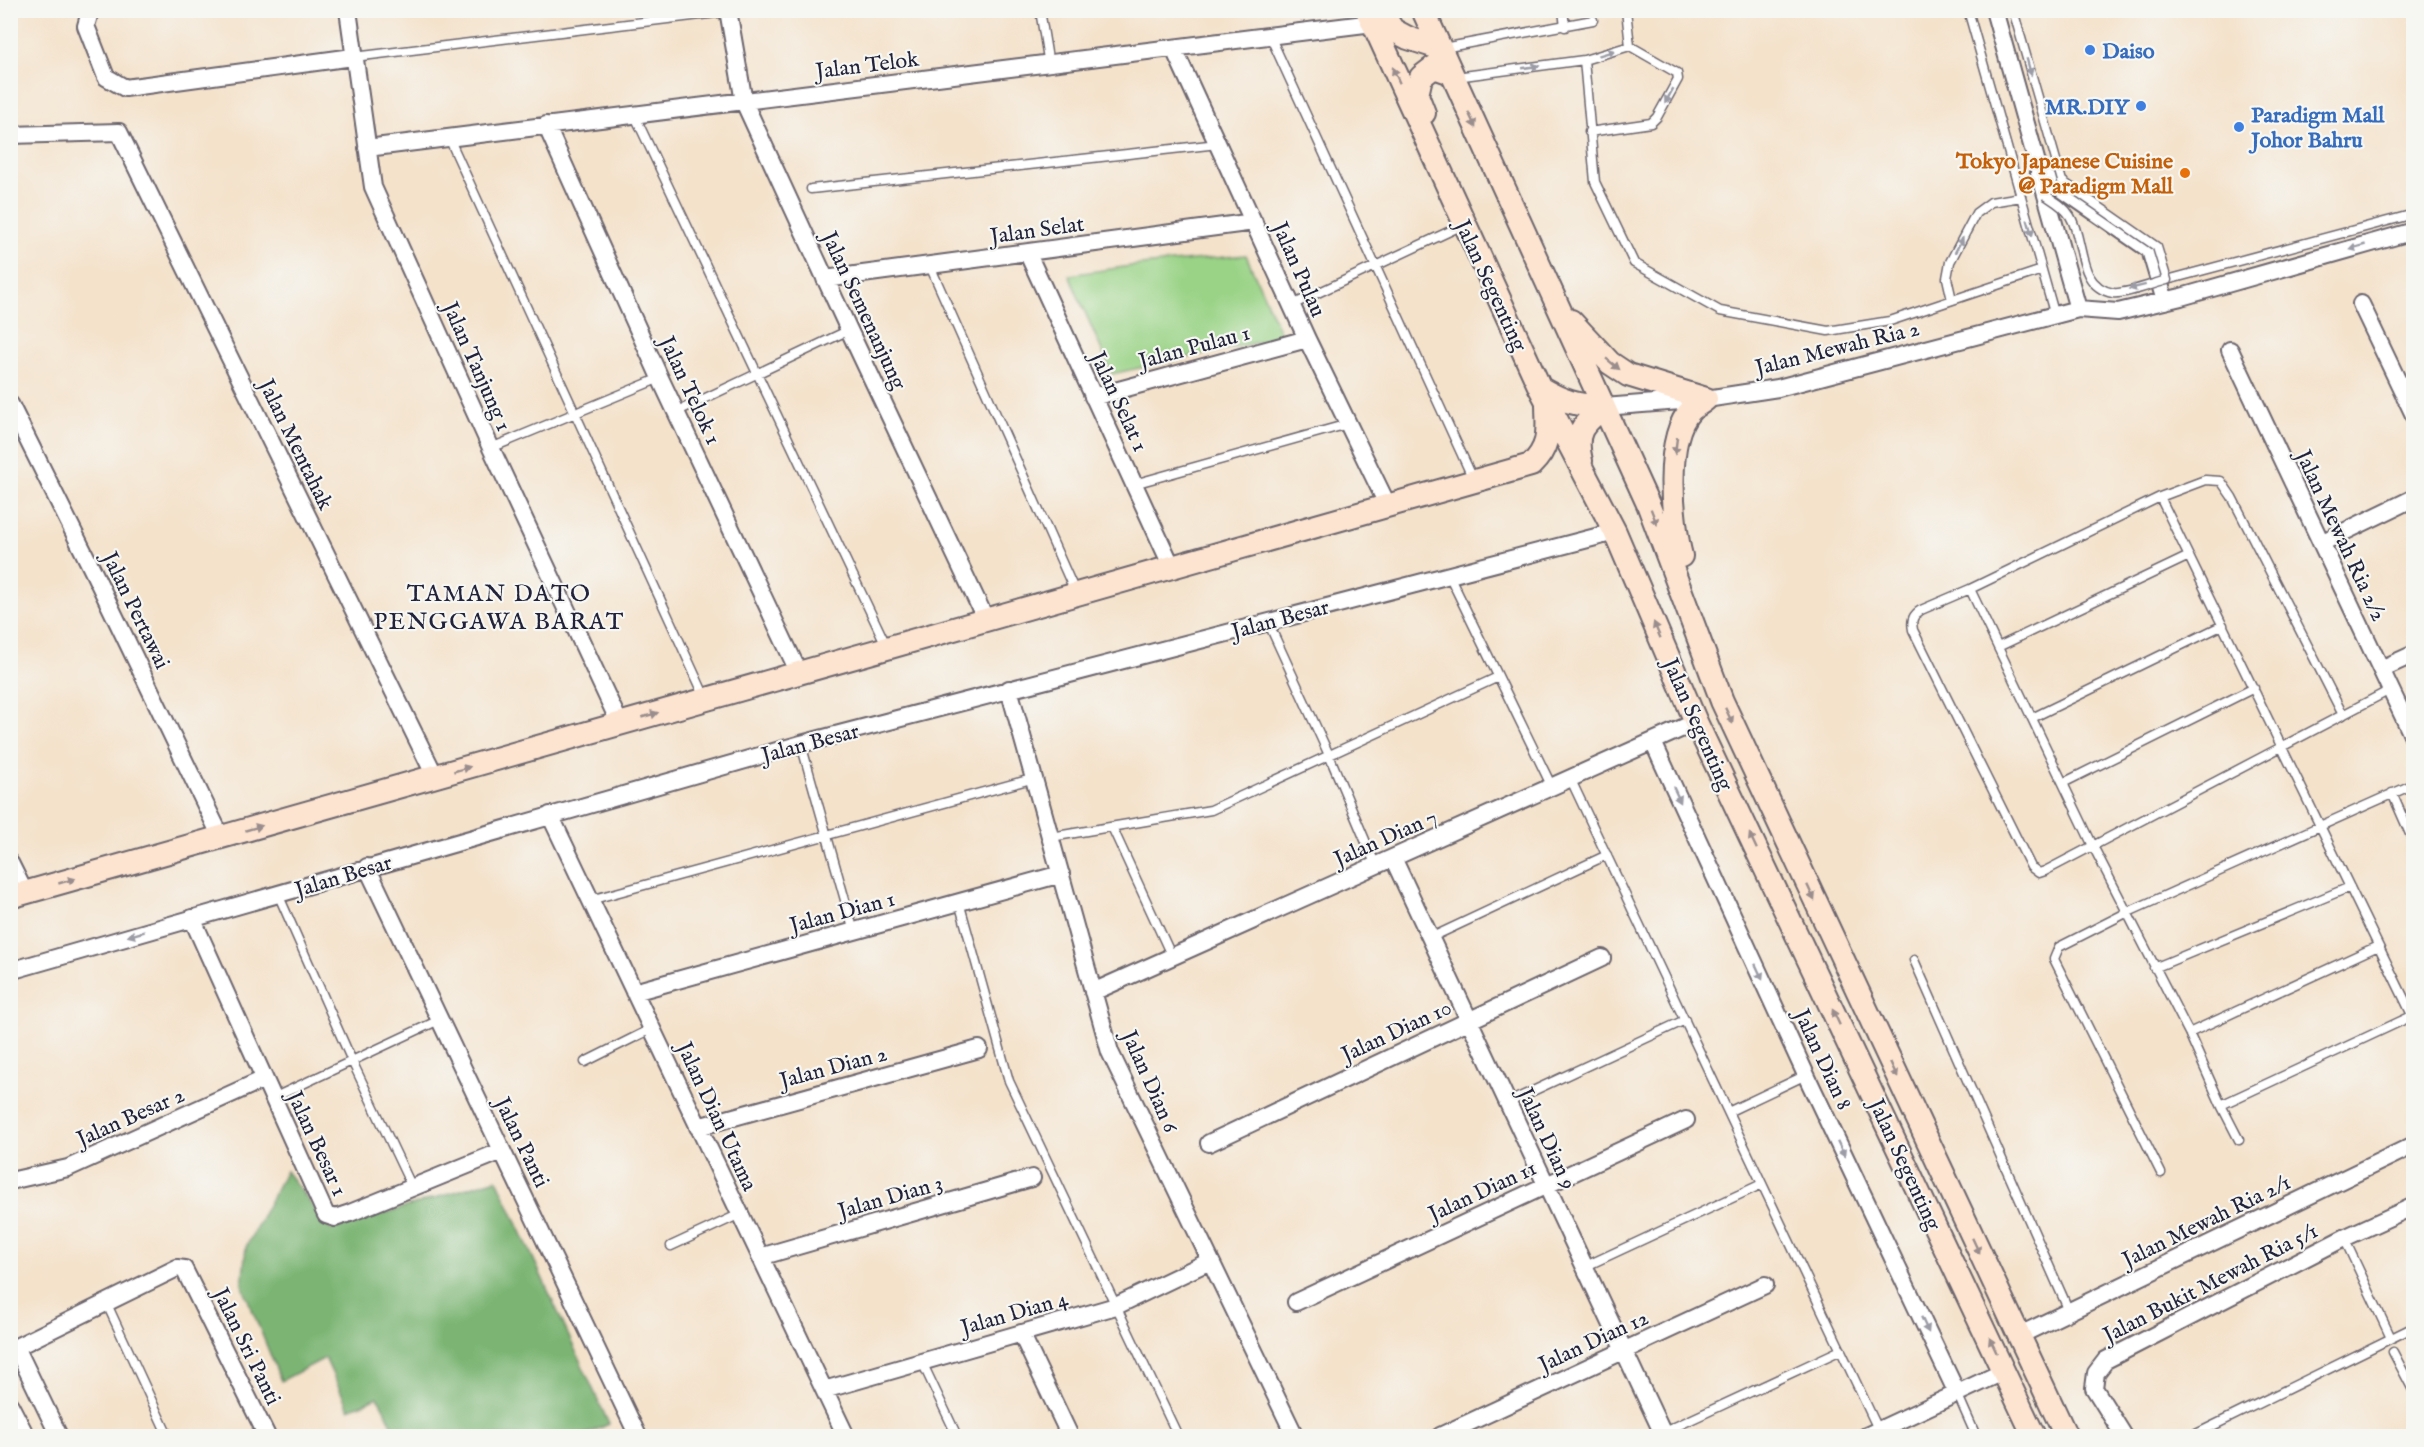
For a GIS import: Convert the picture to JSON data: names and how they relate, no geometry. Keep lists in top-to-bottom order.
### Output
{
  "streets": {
    "street": [
      "Jalan Telok",
      "Jalan Selat",
      "Jalan Pulau",
      "Jalan Segenting",
      "Jalan Semenanjung",
      "Jalan Pulau 1",
      "Jalan Mewah Ria 2",
      "Jalan Tanjung 1",
      "Jalan Telok 1",
      "Jalan Selat 1",
      "Jalan Mentahak",
      "Jalan Mewah Ria 2/2",
      "Jalan Pertawai",
      "Jalan Besar",
      "Jalan Dian 7",
      "Jalan Dian 1",
      "Jalan Dian 10",
      "Jalan Dian 8",
      "Jalan Dian 2",
      "Jalan Dian 6",
      "Jalan Besar 2",
      "Jalan Dian Utama",
      "Jalan Dian 9",
      "Jalan Panti",
      "Jalan Besar 1",
      "Jalan Dian 11",
      "Jalan Dian 3",
      "Jalan Mewah Ria 2/1",
      "Jalan Bukit Mewah Ria 5/1",
      "Jalan Dian 4",
      "Jalan Dian 12",
      "Jalan Sri Panti"
    ]
  },
  "crossings": [
    ["Jalan Telok", "Jalan Pulau"],
    ["Jalan Telok", "Jalan Segenting"],
    ["Jalan Telok", "Jalan Semenanjung"],
    ["Jalan Telok", "Jalan Tanjung 1"],
    ["Jalan Telok", "Jalan Telok 1"],
    ["Jalan Selat", "Jalan Pulau"],
    ["Jalan Selat", "Jalan Semenanjung"],
    ["Jalan Selat", "Jalan Selat 1"],
    ["Jalan Pulau", "Jalan Pulau 1"],
    ["Jalan Segenting", "Jalan Mewah Ria 2"],
    ["Jalan Segenting", "Jalan Besar"],
    ["Jalan Segenting", "Jalan Dian 7"],
    ["Jalan Segenting", "Jalan Mewah Ria 2/1"],
    ["Jalan Pulau 1", "Jalan Selat 1"],
    ["Jalan Besar", "Jalan Dian 6"],
    ["Jalan Besar", "Jalan Dian Utama"],
    ["Jalan Besar", "Jalan Panti"],
    ["Jalan Besar", "Jalan Besar 1"],
    ["Jalan Dian 7", "Jalan Dian 8"],
    ["Jalan Dian 7", "Jalan Dian 6"],
    ["Jalan Dian 7", "Jalan Dian 9"],
    ["Jalan Dian 1", "Jalan Dian 6"],
    ["Jalan Dian 1", "Jalan Dian Utama"],
    ["Jalan Dian 10", "Jalan Dian 9"],
    ["Jalan Dian 2", "Jalan Dian Utama"],
    ["Jalan Dian 6", "Jalan Dian 4"],
    ["Jalan Besar 2", "Jalan Besar 1"],
    ["Jalan Dian Utama", "Jalan Dian 3"],
    ["Jalan Dian Utama", "Jalan Dian 4"],
    ["Jalan Dian 9", "Jalan Dian 11"],
    ["Jalan Dian 9", "Jalan Dian 12"],
    ["Jalan Panti", "Jalan Besar 1"]
  ],
  "one_way": ["Jalan Dian 8"],
  "districts": ["TAMAN DATO PENGGAWA BARAT"],
  "places": [
    "Daiso",
    "MR.DIY",
    "Paradigm Mall Johor Bahru",
    "Tokyo Japanese Cuisine @ Paradigm Mall"
  ]
}
